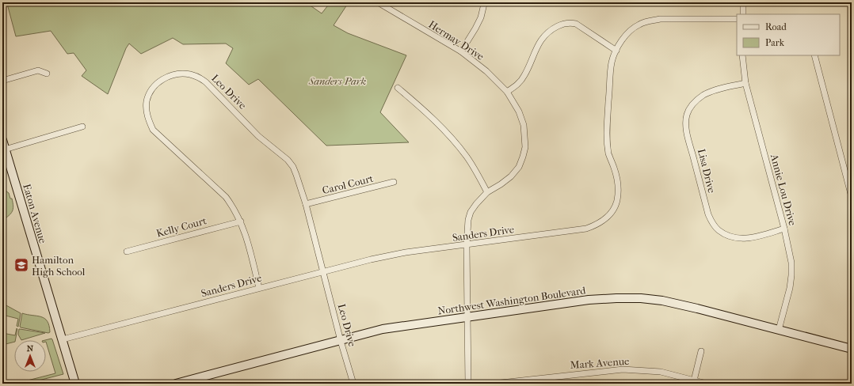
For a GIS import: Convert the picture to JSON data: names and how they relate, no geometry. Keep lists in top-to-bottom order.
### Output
{
  "streets": {
    "main road": ["Eaton Avenue", "Northwest Washington Boulevard"],
    "street": [
      "Hermay Drive",
      "Leo Drive",
      "Lisa Drive",
      "Carol Court",
      "Annie Lou Drive",
      "Kelly Court",
      "Sanders Drive",
      "Mark Avenue"
    ]
  },
  "crossings": [
    ["Hermay Drive", "Sanders Drive"],
    ["Hermay Drive", "Northwest Washington Boulevard"],
    ["Leo Drive", "Carol Court"],
    ["Leo Drive", "Kelly Court"],
    ["Leo Drive", "Sanders Drive"],
    ["Leo Drive", "Northwest Washington Boulevard"],
    ["Lisa Drive", "Annie Lou Drive"],
    ["Annie Lou Drive", "Northwest Washington Boulevard"],
    ["Eaton Avenue", "Sanders Drive"]
  ],
  "parks": ["Sanders Park"],
  "places": {
    "school or university": ["Hamilton High School"]
  },
  "legend": ["Road", "Park"],
  "north": "top"
}
